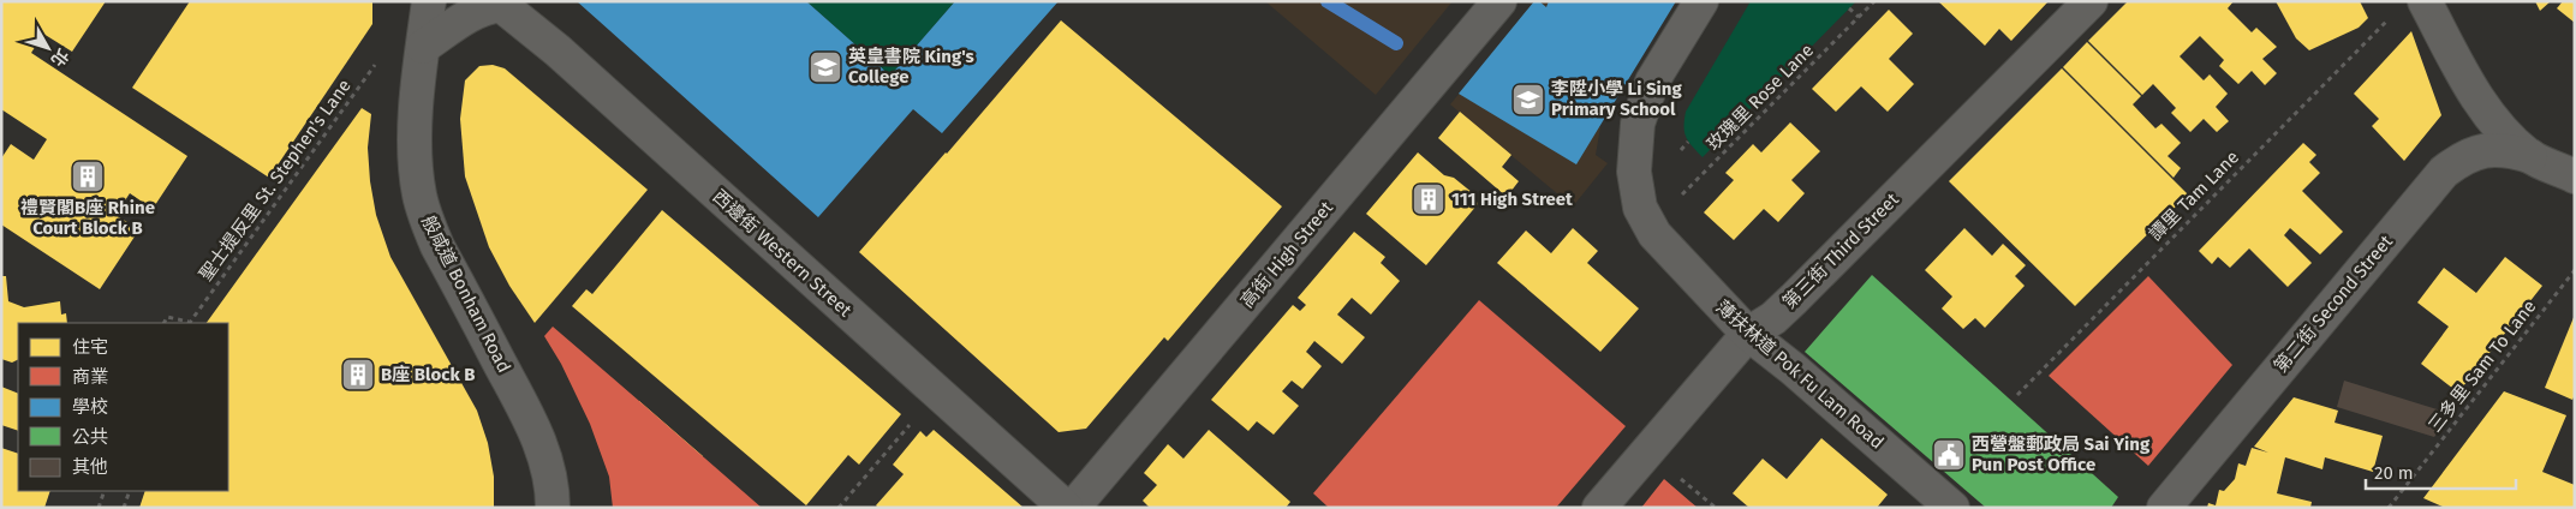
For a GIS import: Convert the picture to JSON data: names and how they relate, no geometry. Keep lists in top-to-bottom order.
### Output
{
  "streets": {
    "main road": [
      "第三街 Third Street",
      "西邊街 Western Street",
      "高街 High Street",
      "般咸道 Bonham Road",
      "第二街 Second Street",
      "薄扶林道 Pok Fu Lam Road"
    ],
    "path": [
      "玫瑰里 Rose Lane",
      "聖士提反里 St. Stephen's Lane",
      "譚里 Tam Lane",
      "三多里 Sam To Lane"
    ]
  },
  "crossings": [
    ["第三街 Third Street", "薄扶林道 Pok Fu Lam Road"]
  ],
  "places": {
    "school or university": ["英皇書院 King's College", "李陞小學 Li Sing Primary School"],
    "building": ["禮賢閣B座 Rhine Court Block B", "111 High Street", "B座 Block B"],
    "public building": ["西營盤郵政局 Sai Ying Pun Post Office"]
  },
  "legend": [
    "住宅",
    "商業",
    "學校",
    "公共",
    "其他"
  ],
  "scale_bar": "20 m",
  "north": "bottom right"
}
